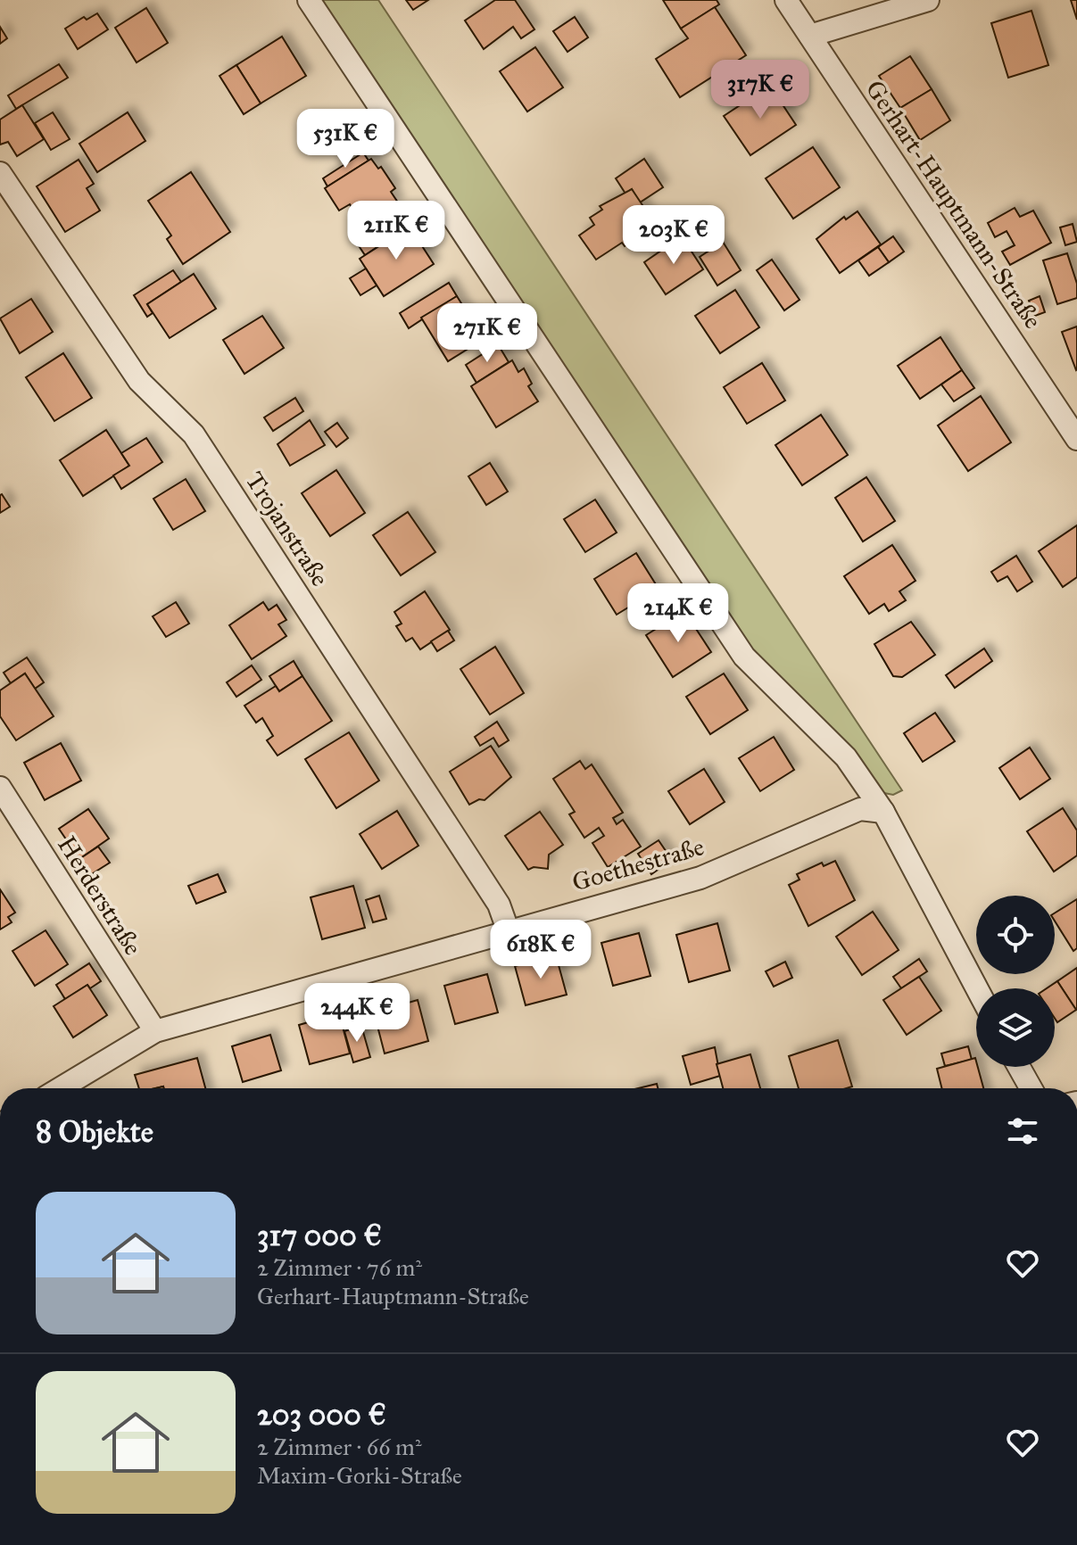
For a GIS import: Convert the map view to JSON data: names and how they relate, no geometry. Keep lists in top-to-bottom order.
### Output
{
  "streets": {
    "street": [
      "Gerhart-Hauptmann-Straße",
      "Trojanstraße",
      "Goethestraße",
      "Herderstraße"
    ]
  },
  "crossings": [
    ["Trojanstraße", "Goethestraße"],
    ["Goethestraße", "Herderstraße"]
  ],
  "page": {
    "price": [
      "317K €",
      "531K €",
      "211K €",
      "203K €",
      "271K €",
      "214K €",
      "618K €",
      "244K €"
    ],
    "heading": "8 Objekte",
    "list": [
      {
        "name": "317 000 €",
        "note": "2 Zimmer · 76 m² · Gerhart-Hauptmann-Straße"
      },
      {
        "name": "203 000 €",
        "note": "2 Zimmer · 66 m² · Maxim-Gorki-Straße"
      }
    ]
  }
}
